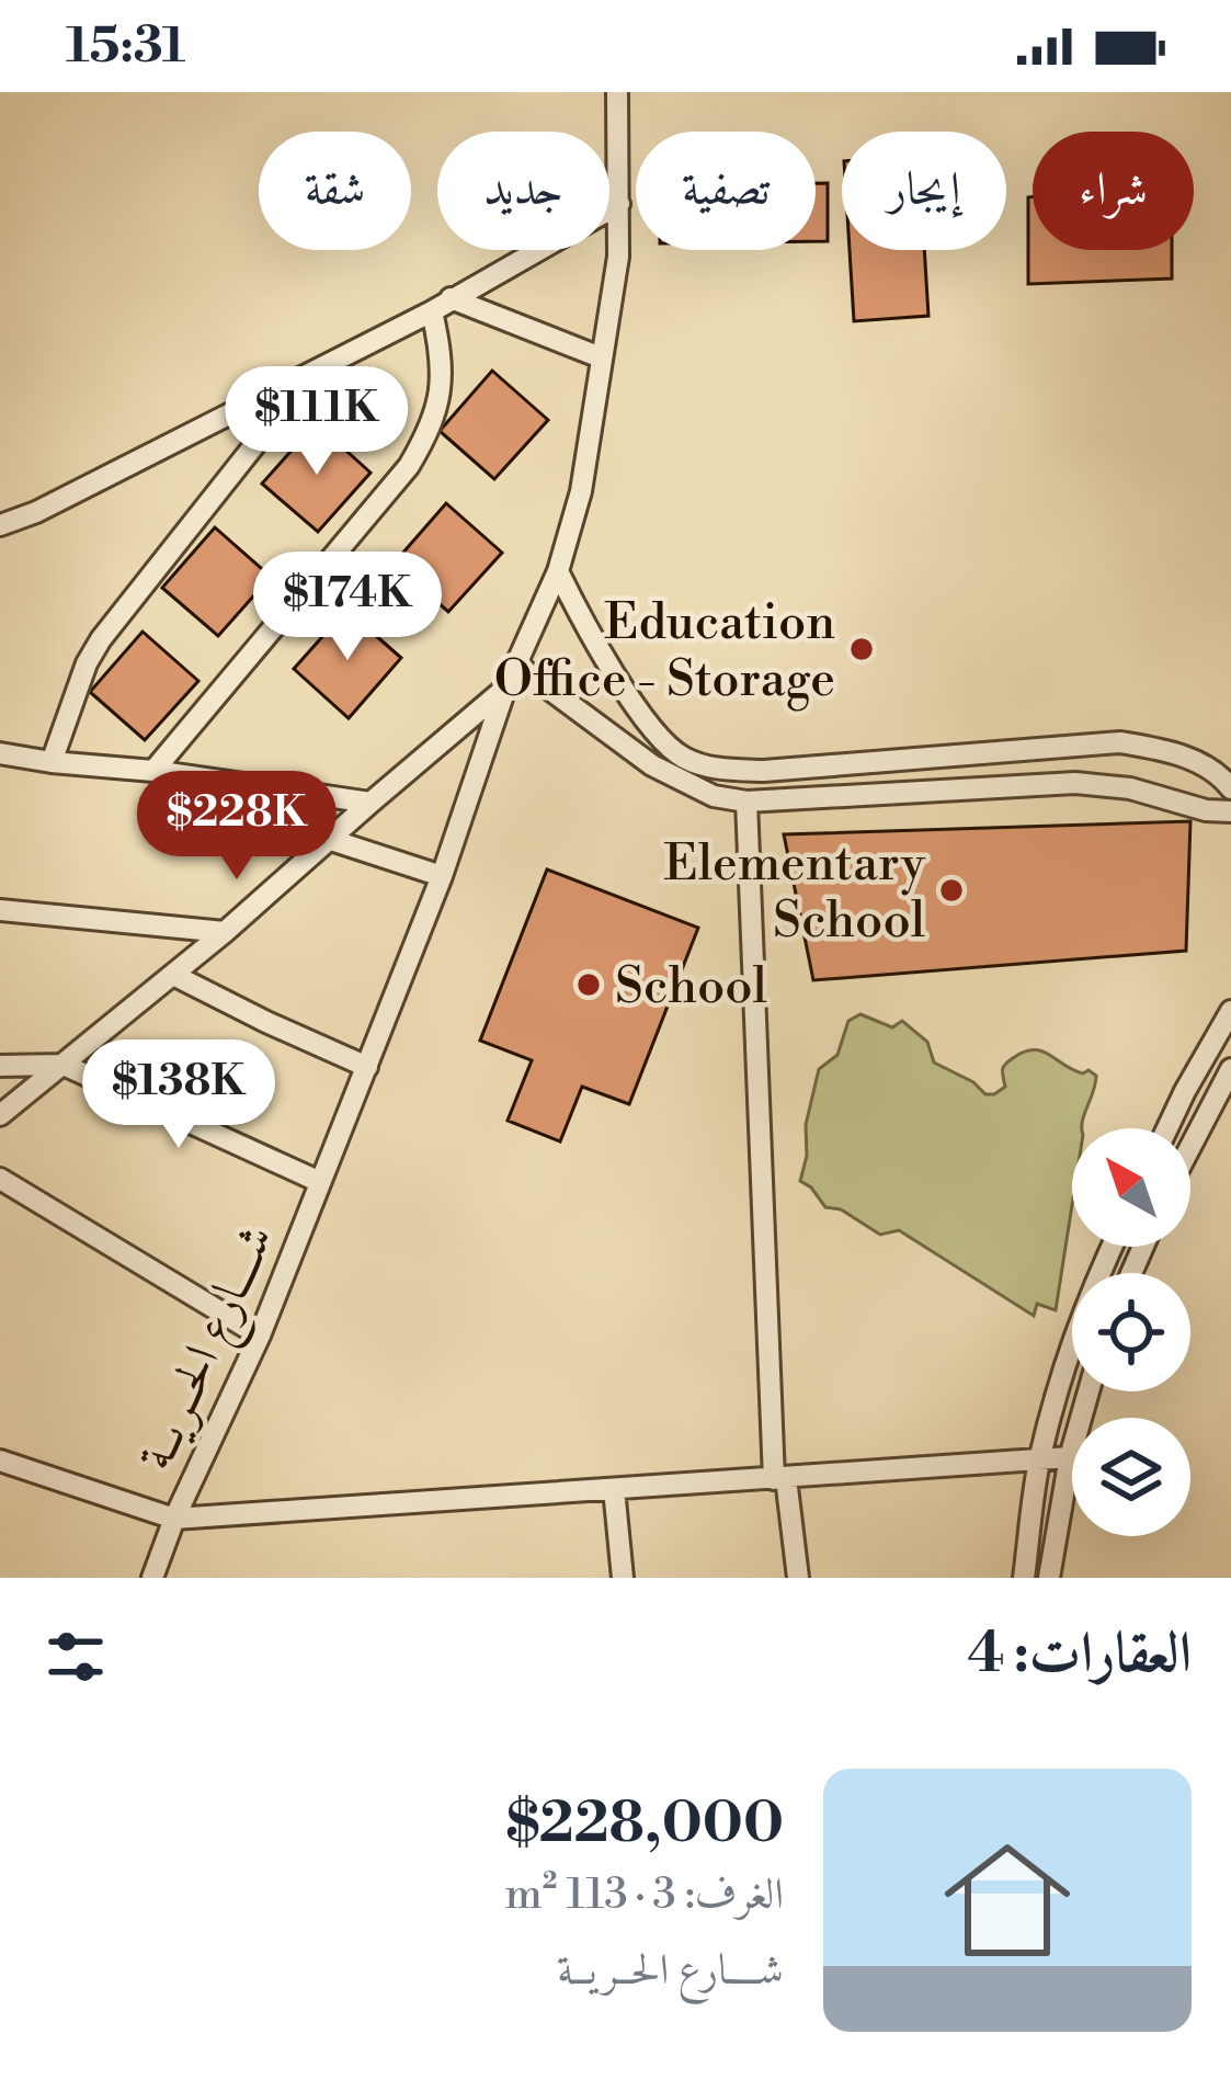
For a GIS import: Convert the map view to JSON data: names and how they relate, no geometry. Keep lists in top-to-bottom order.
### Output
{
  "streets": {
    "street": ["شــــارع الحــريــة"]
  },
  "places": ["Education Office - Storage", "Elementary School", "School"],
  "north": "top left",
  "page": {
    "status": "15:31",
    "chip": [
      "شراء",
      "إيجار",
      "تصفية",
      "جديد",
      "شقة"
    ],
    "price": [
      "$111K",
      "$174K",
      "$228K",
      "$138K"
    ],
    "heading": "العقارات: 4",
    "list": [
      {
        "name": "$228,000",
        "note": "الغرف: 3 · 113 m² · شــــارع الحــريــة"
      }
    ]
  }
}
